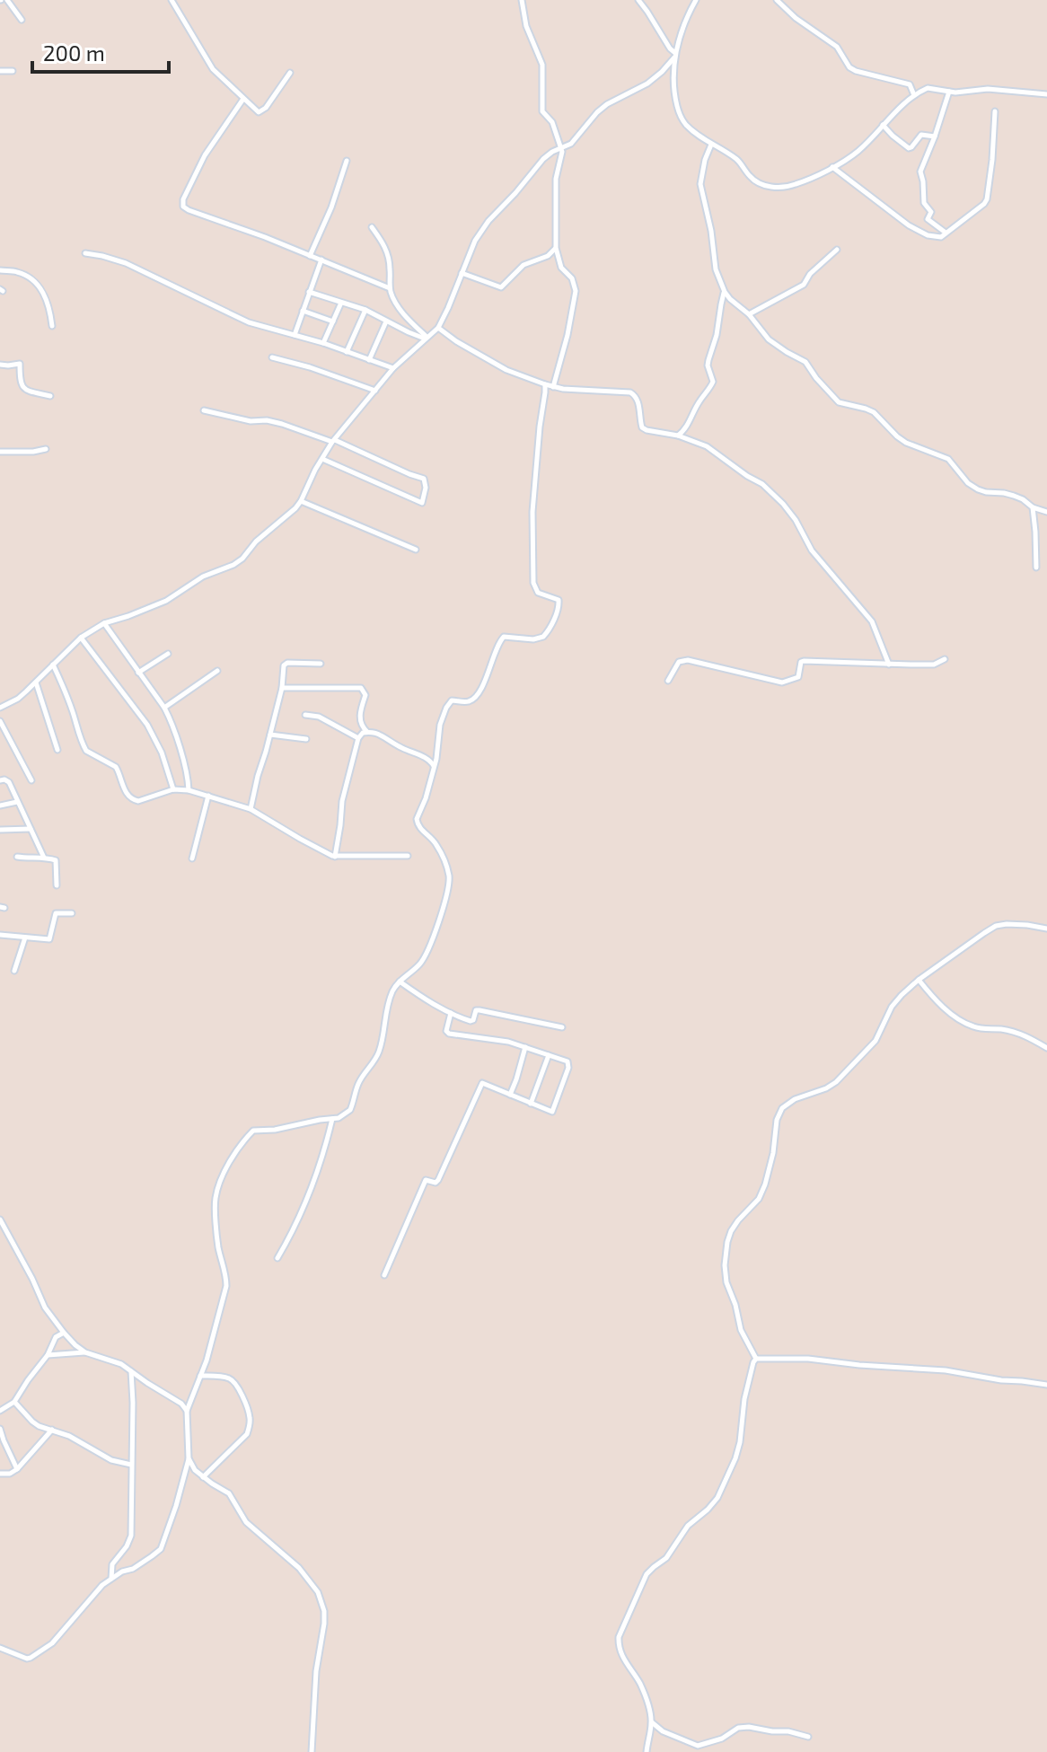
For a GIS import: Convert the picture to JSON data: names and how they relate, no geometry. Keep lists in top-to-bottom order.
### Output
{
  "scale_bar": "200 m"
}
